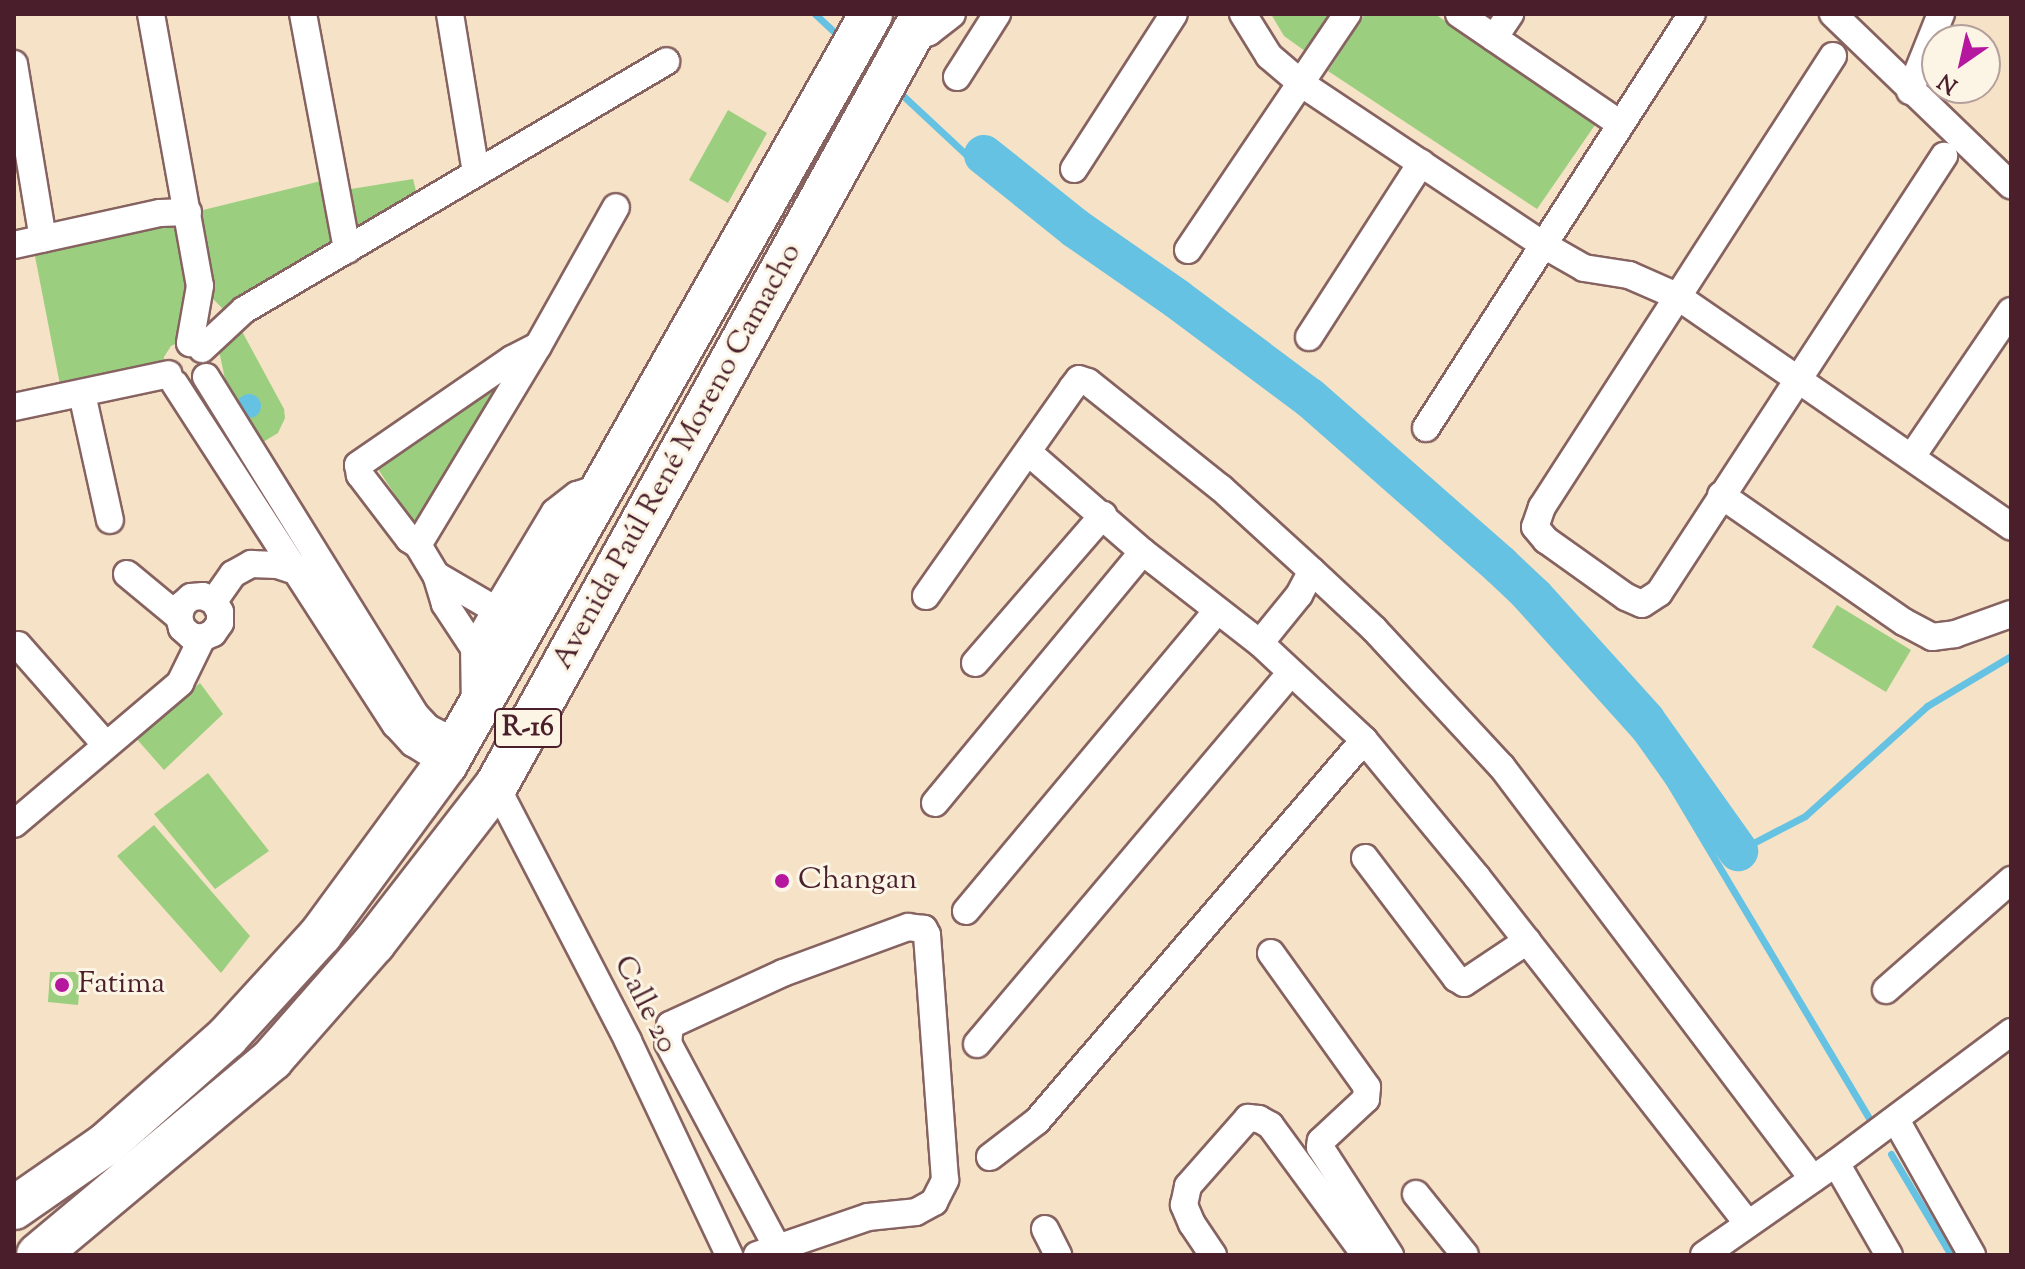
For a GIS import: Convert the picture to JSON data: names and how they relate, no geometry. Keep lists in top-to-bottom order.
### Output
{
  "streets": {
    "main road": ["Avenida Paúl René Moreno Camacho", "R-16"],
    "street": ["Calle 20"]
  },
  "crossings": [
    ["Avenida Paúl René Moreno Camacho", "Calle 20"]
  ],
  "places": ["Changan", "Fatima"],
  "north": "bottom left"
}
